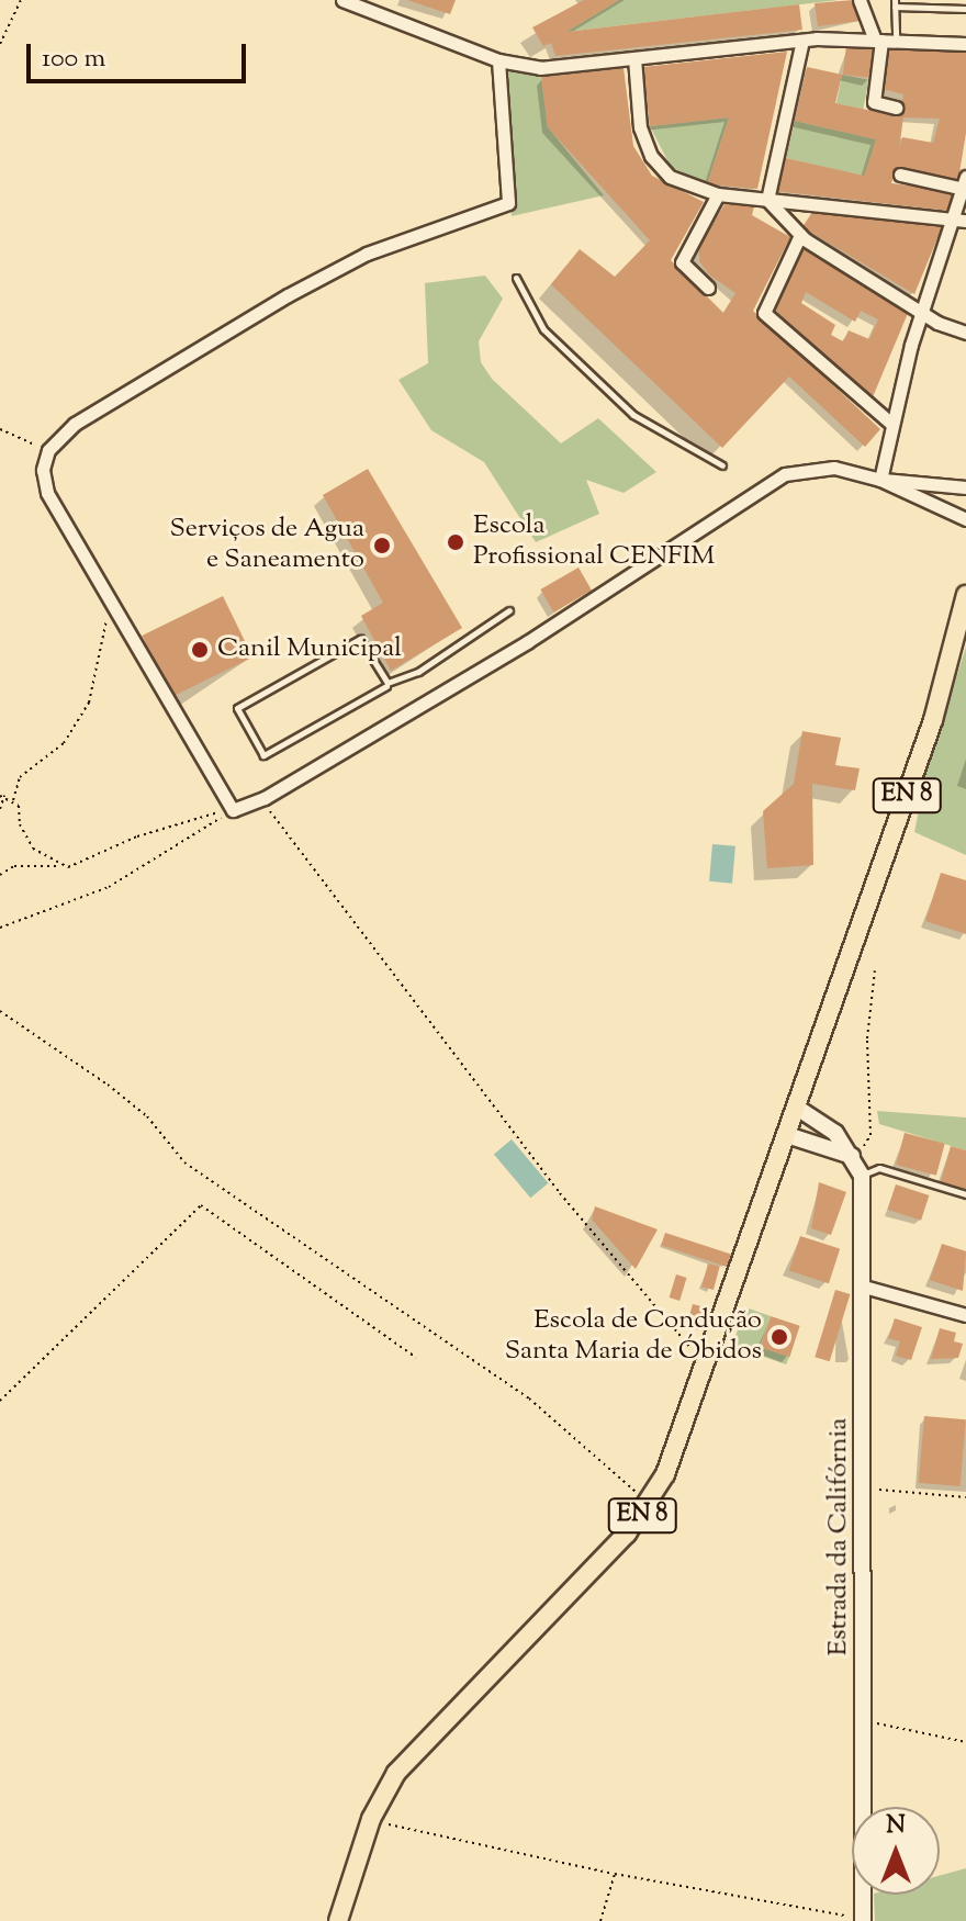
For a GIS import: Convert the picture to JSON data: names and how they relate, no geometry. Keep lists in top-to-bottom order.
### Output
{
  "streets": {
    "main road": ["EN 8"],
    "street": ["Estrada da Califórnia"]
  },
  "places": [
    "Escola Profissional CENFIM",
    "Serviços de Agua e Saneamento",
    "Canil Municipal",
    "Escola de Condução Santa Maria de Óbidos"
  ],
  "scale_bar": "100 m",
  "north": "top"
}
